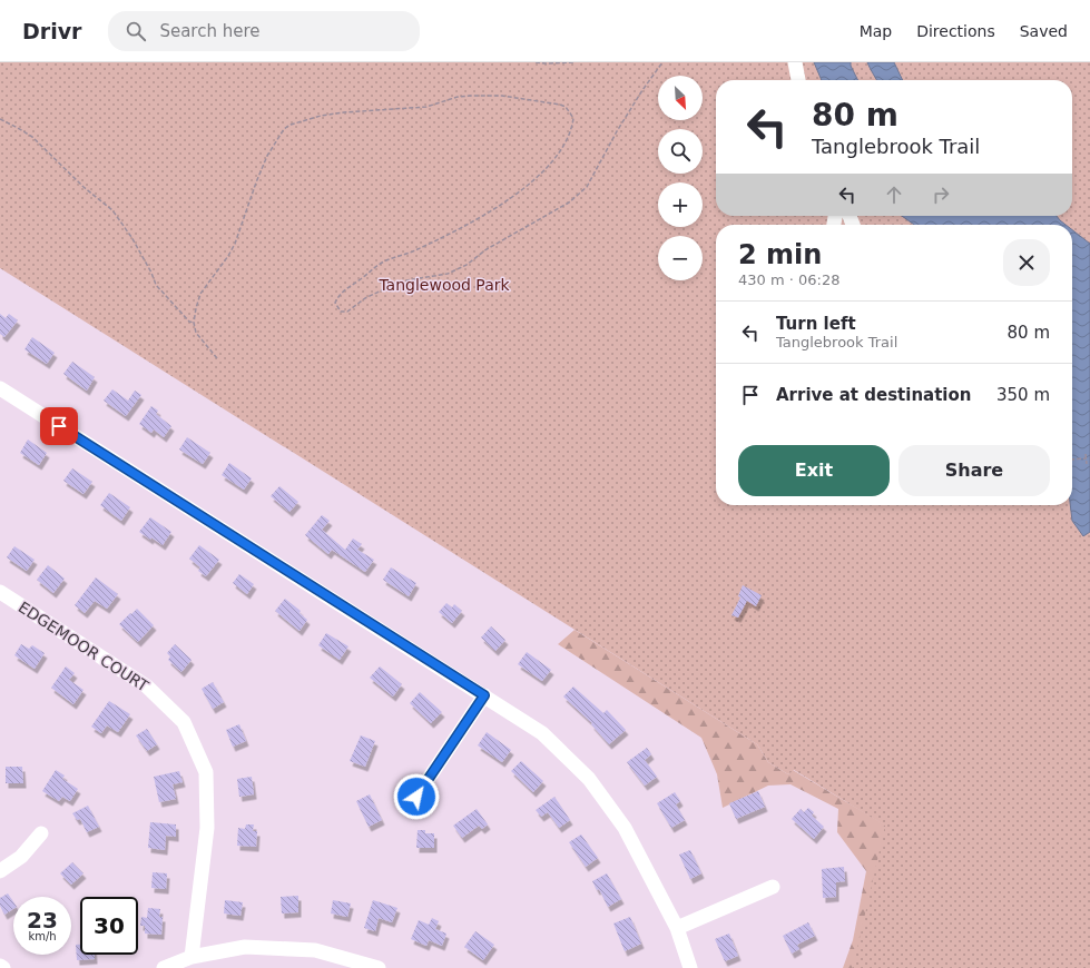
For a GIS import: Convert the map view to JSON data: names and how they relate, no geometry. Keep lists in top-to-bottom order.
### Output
{
  "streets": {
    "street": ["EDGEMOOR COURT"]
  },
  "parks": ["Tanglewood Park"],
  "north": "bottom right",
  "page": {
    "header": "Drivr",
    "search": "Search here",
    "nav": ["Map", "Directions", "Saved"],
    "map_buttons": ["+", "−"],
    "turn": ["80 m", "Tanglebrook Trail"],
    "heading": ["2 min", "430 m · 06:28"],
    "list": [
      {
        "name": "Turn left",
        "note": "Tanglebrook Trail",
        "value": "80 m"
      },
      {
        "name": "Arrive at destination",
        "value": "350 m"
      }
    ],
    "buttons": ["Exit", "Share"],
    "speed": "23 km/h",
    "limit": "30"
  }
}
